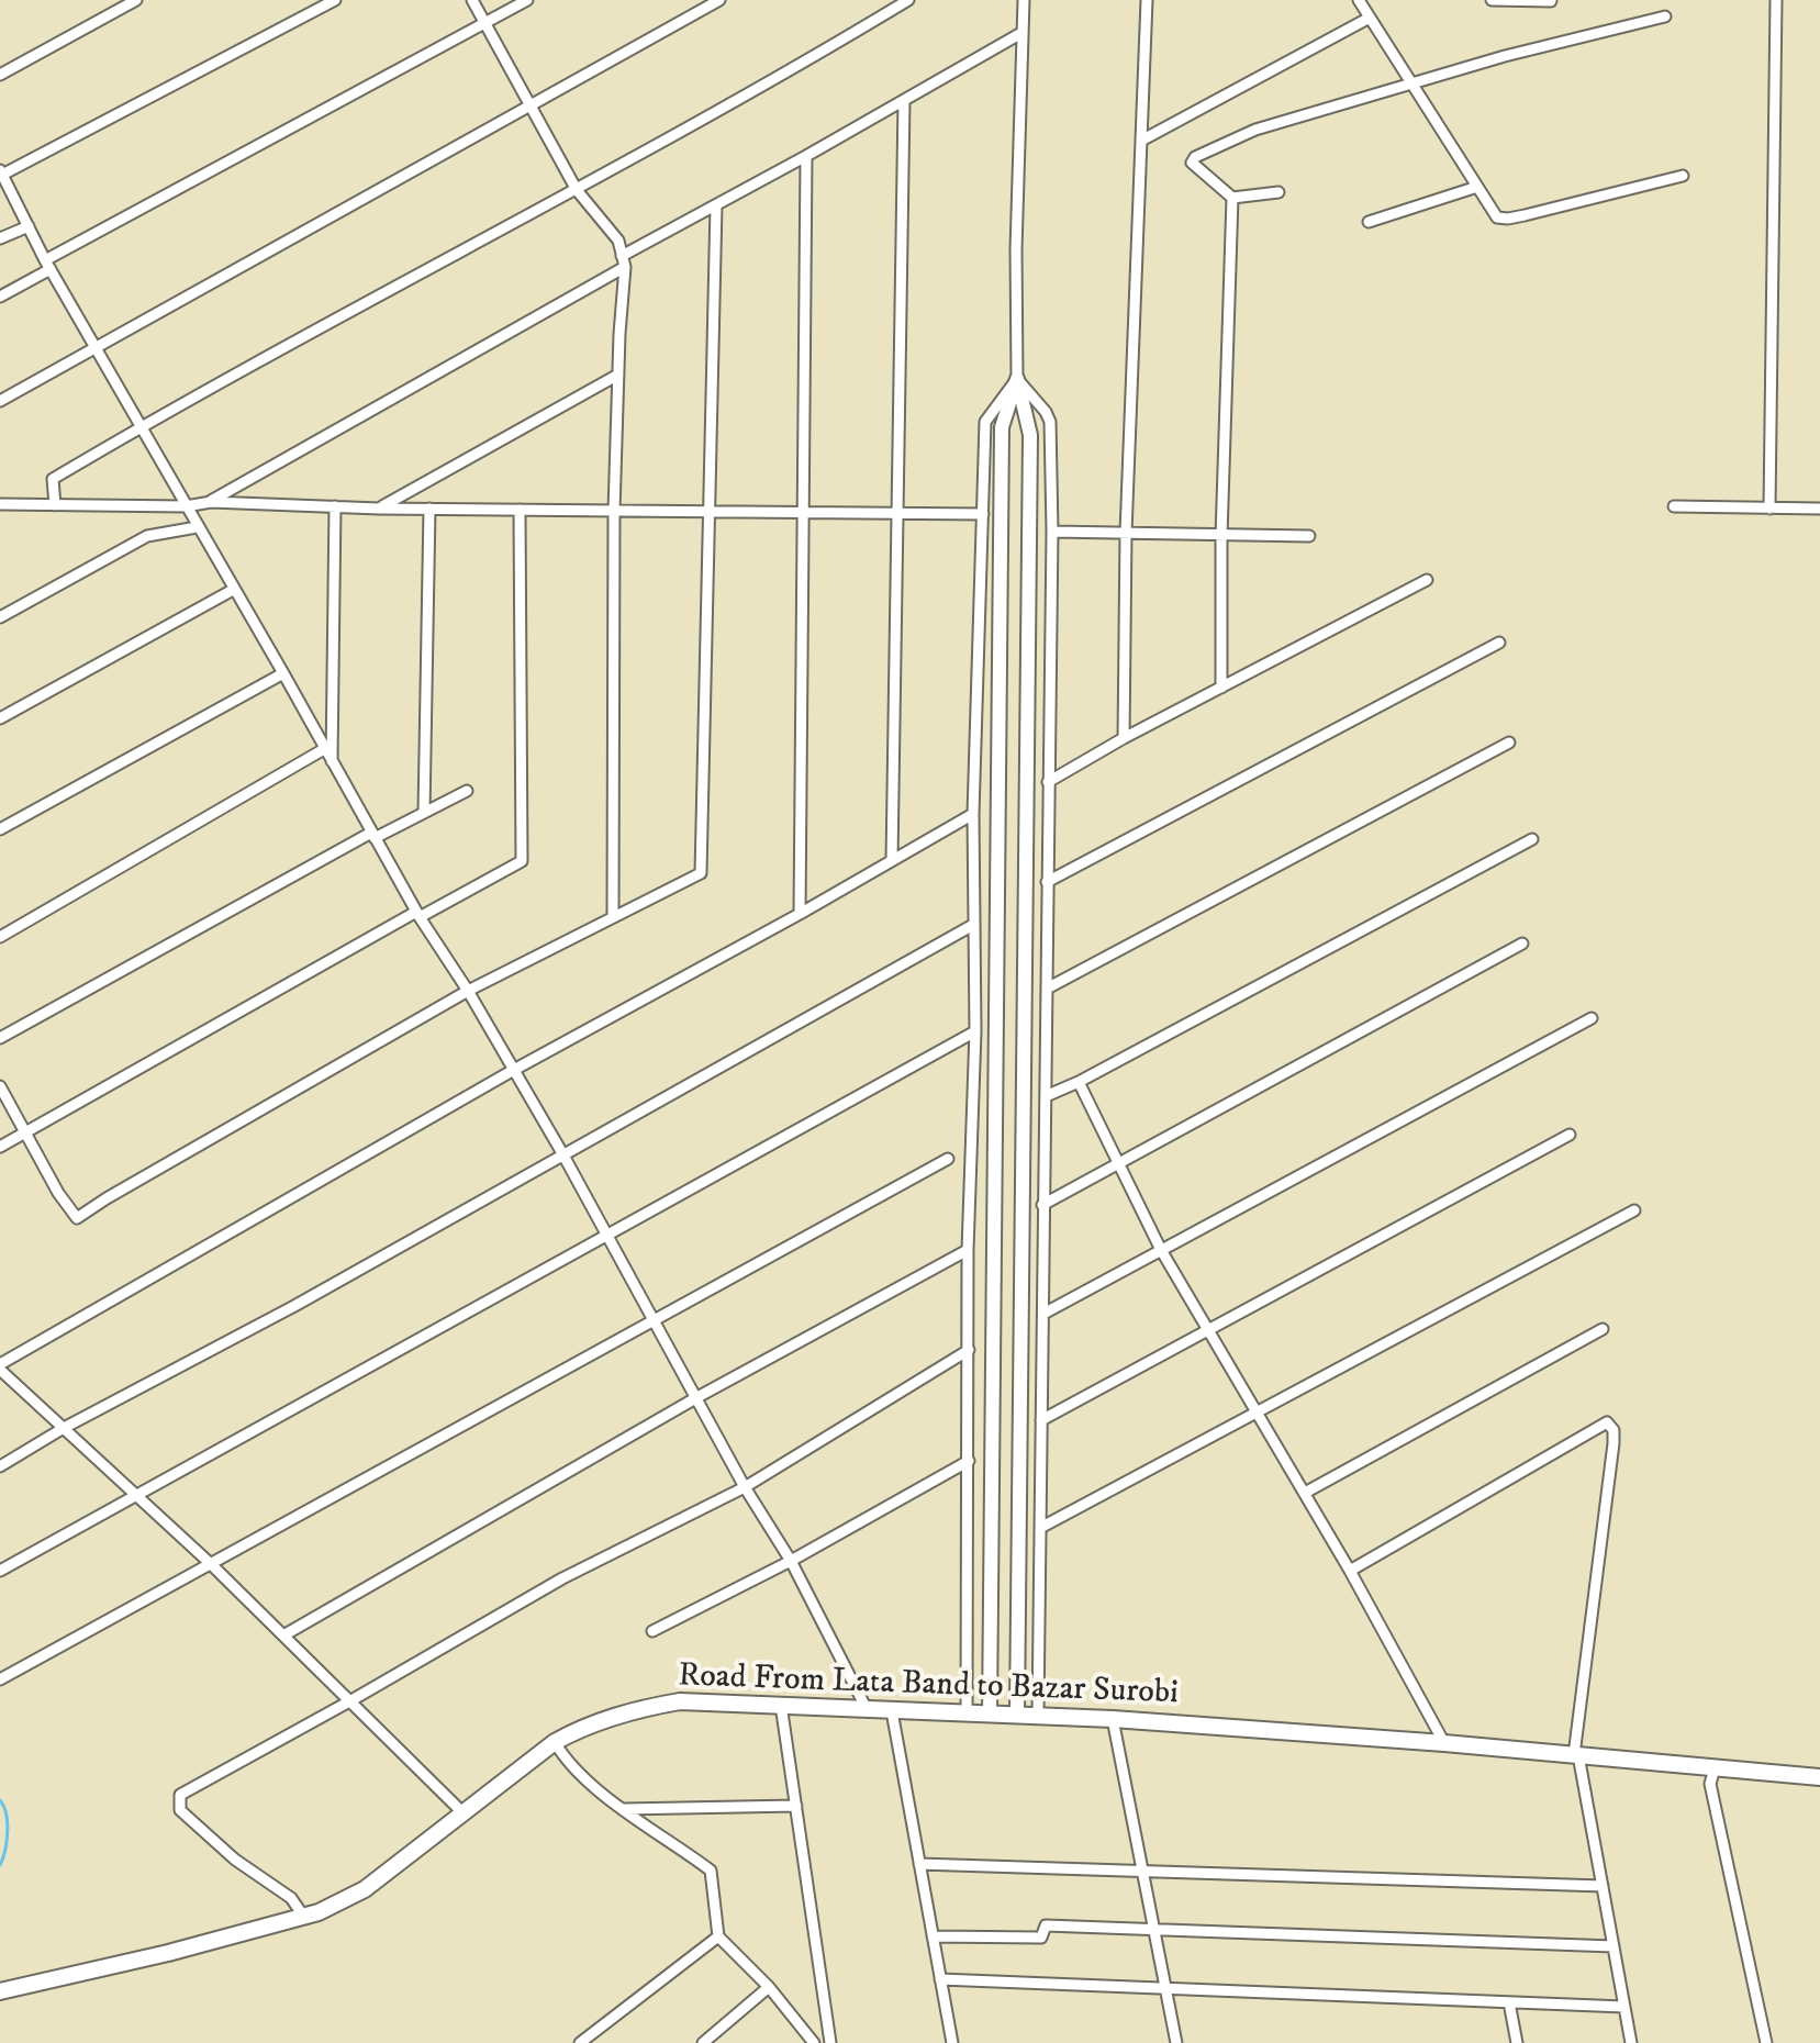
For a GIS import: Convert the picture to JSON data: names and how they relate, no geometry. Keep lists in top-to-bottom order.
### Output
{
  "streets": {
    "main road": ["Road From Lata Band to Bazar Surobi"]
  }
}
